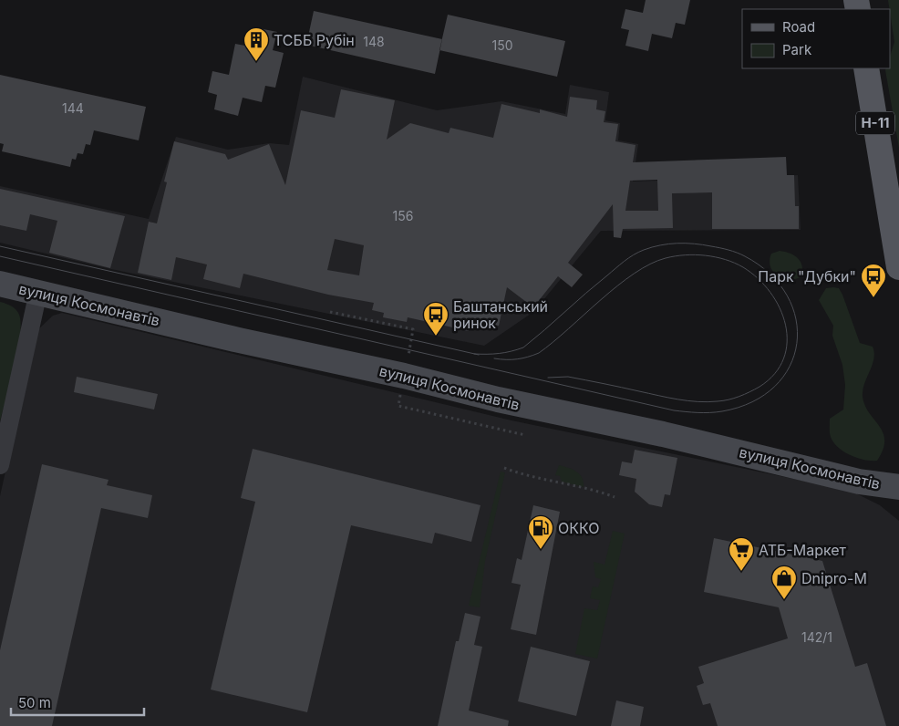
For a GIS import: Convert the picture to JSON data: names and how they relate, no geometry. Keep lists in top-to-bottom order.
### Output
{
  "streets": {
    "main road": ["Н-11", "вулиця Космонавтів"]
  },
  "places": {
    "building": ["ТСББ Рубін"],
    "bus stop": ["Парк \"Дубки\"", "Баштанський ринок"],
    "fuel station": ["ОККО"],
    "supermarket": ["АТБ-Маркет"],
    "shop": ["Dnipro-M"]
  },
  "house_numbers": [
    "148",
    "150",
    "144",
    "156",
    "142/1"
  ],
  "legend": ["Road", "Park"],
  "scale_bar": "50 m"
}
